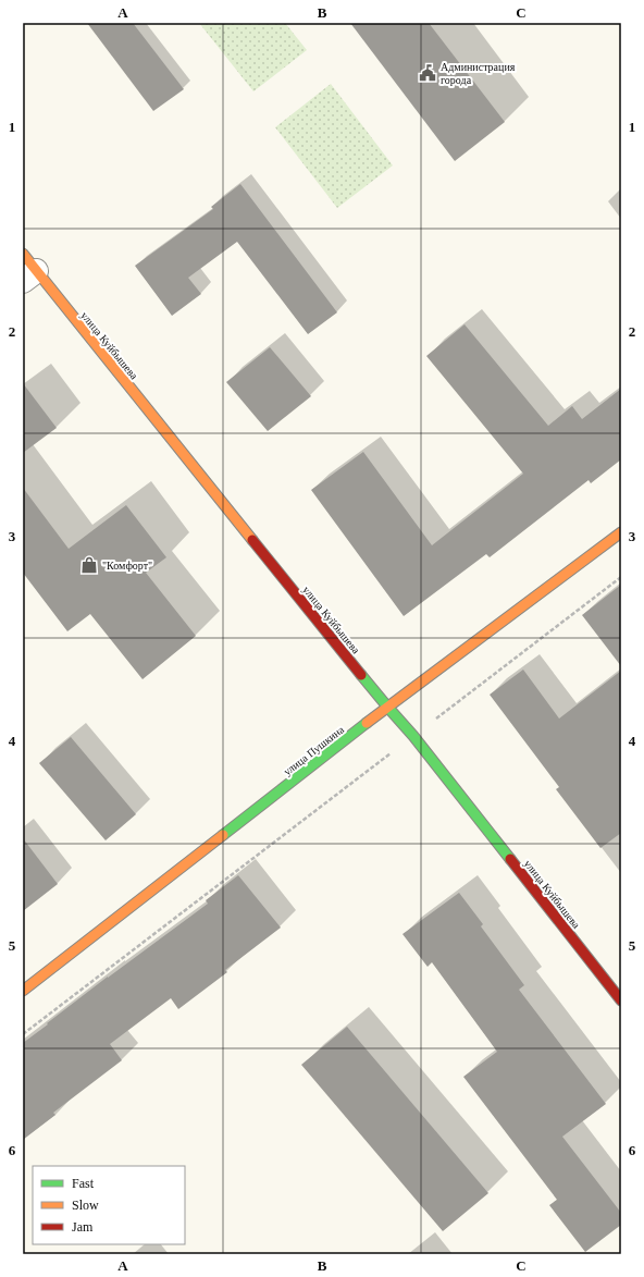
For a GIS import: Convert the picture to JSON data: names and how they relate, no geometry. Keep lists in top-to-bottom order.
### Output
{
  "streets": {
    "street": ["улица Куйбышева", "улица Пушкина"]
  },
  "crossings": [
    ["улица Куйбышева", "улица Пушкина"]
  ],
  "places": {
    "public building": ["Администрация города"],
    "shop": ["\"Комфорт\""]
  },
  "legend": ["Fast", "Slow", "Jam"],
  "grid": {
    "columns": ["A", "B", "C"],
    "rows": [
      "1",
      "2",
      "3",
      "4",
      "5",
      "6"
    ]
  }
}
